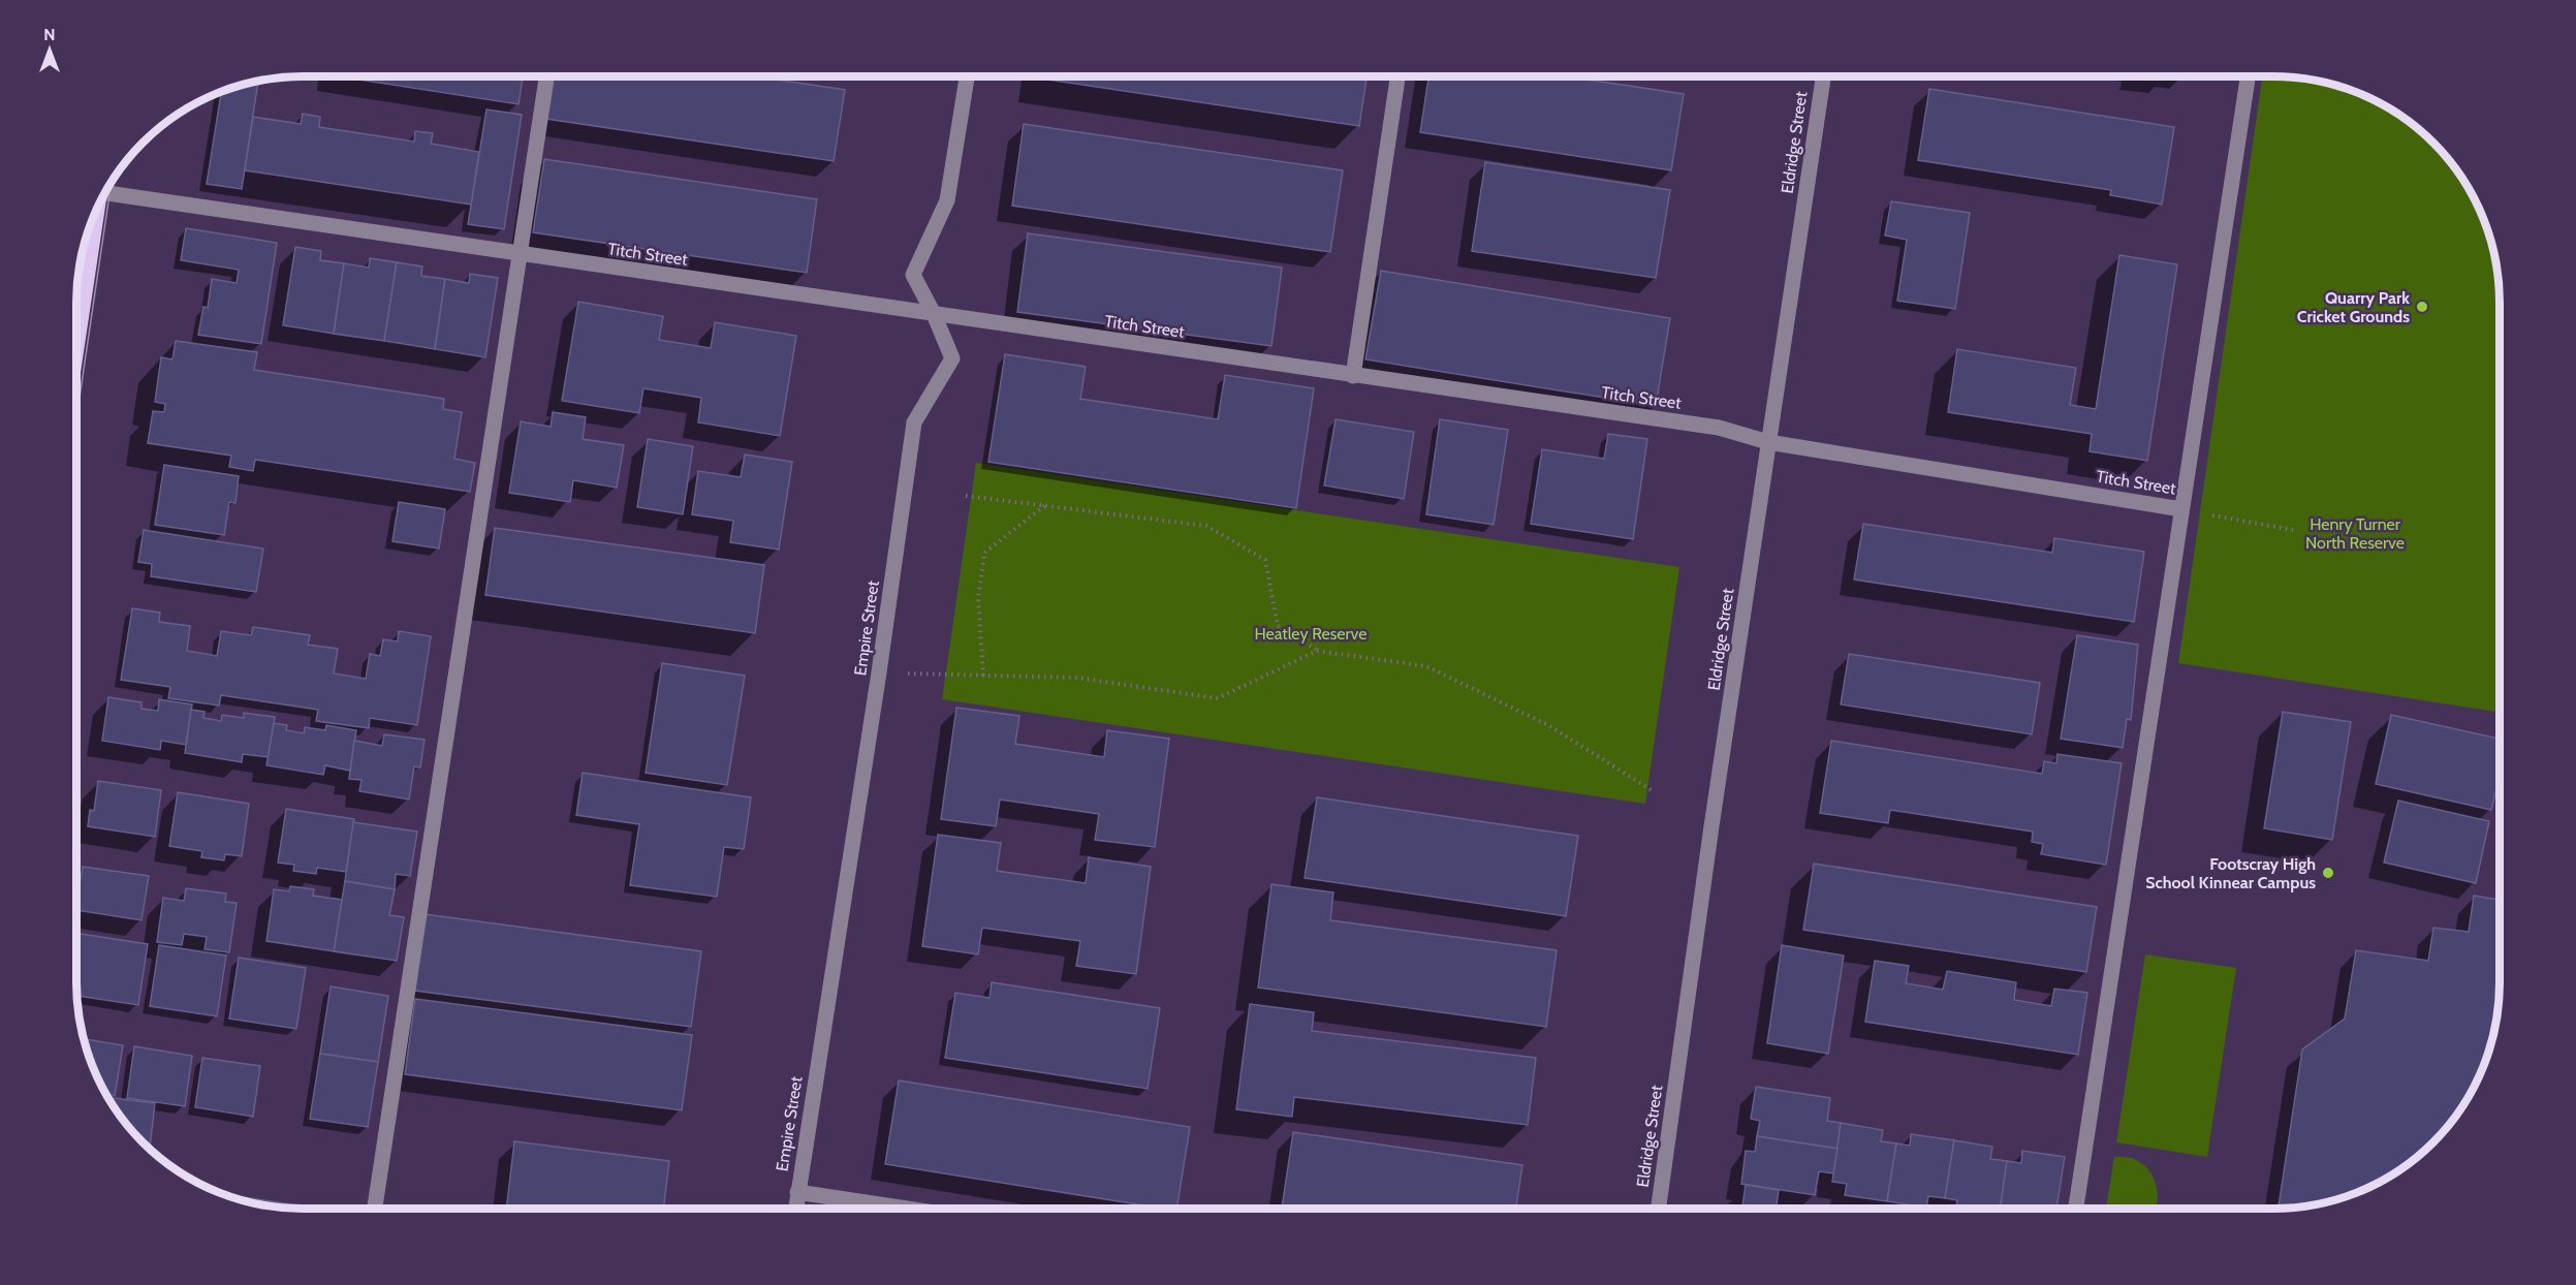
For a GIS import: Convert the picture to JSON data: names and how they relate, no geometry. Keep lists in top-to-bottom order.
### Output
{
  "streets": {
    "street": ["Eldridge Street", "Titch Street", "Empire Street"]
  },
  "crossings": [
    ["Eldridge Street", "Titch Street"],
    ["Titch Street", "Empire Street"]
  ],
  "parks": ["Henry Turner North Reserve", "Heatley Reserve"],
  "places": ["Quarry Park Cricket Grounds", "Footscray High School Kinnear Campus"],
  "north": "top"
}
